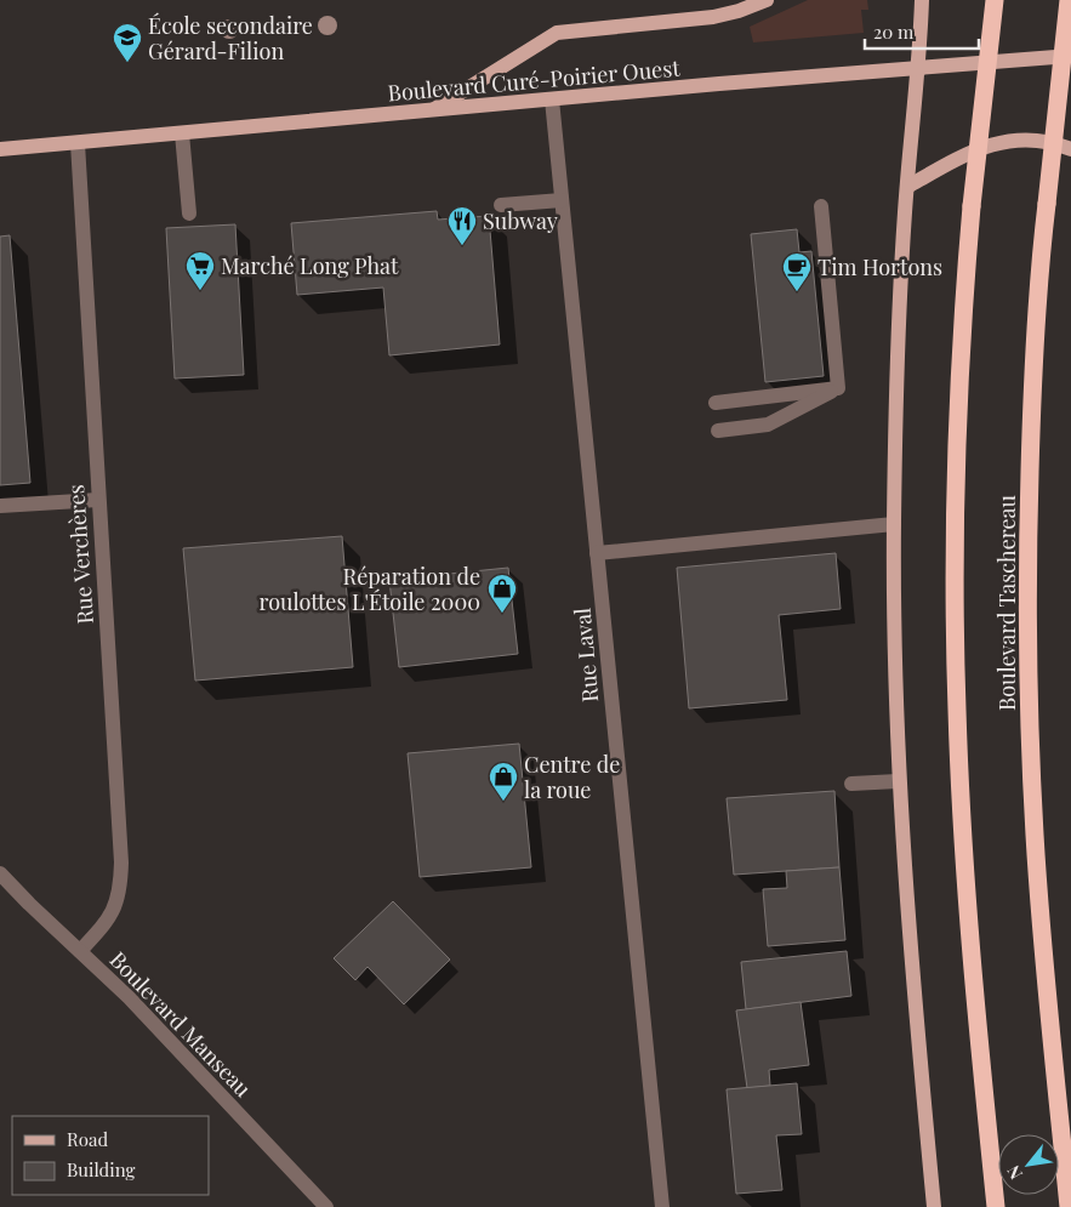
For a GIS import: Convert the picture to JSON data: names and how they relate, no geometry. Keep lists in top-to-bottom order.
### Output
{
  "streets": {
    "highway": ["Boulevard Taschereau"],
    "main road": ["Boulevard Curé-Poirier Ouest"],
    "street": ["Rue Verchères", "Rue Laval", "Boulevard Manseau"]
  },
  "crossings": [
    ["Boulevard Curé-Poirier Ouest", "Rue Verchères"],
    ["Boulevard Curé-Poirier Ouest", "Rue Laval"],
    ["Rue Verchères", "Boulevard Manseau"]
  ],
  "places": {
    "school or university": ["École secondaire Gérard-Filion"],
    "restaurant": ["Subway"],
    "supermarket": ["Marché Long Phat"],
    "cafe": ["Tim Hortons"],
    "shop": ["Réparation de roulottes L'Étoile 2000", "Centre de la roue"]
  },
  "legend": ["Road", "Building"],
  "scale_bar": "20 m",
  "north": "bottom left"
}
